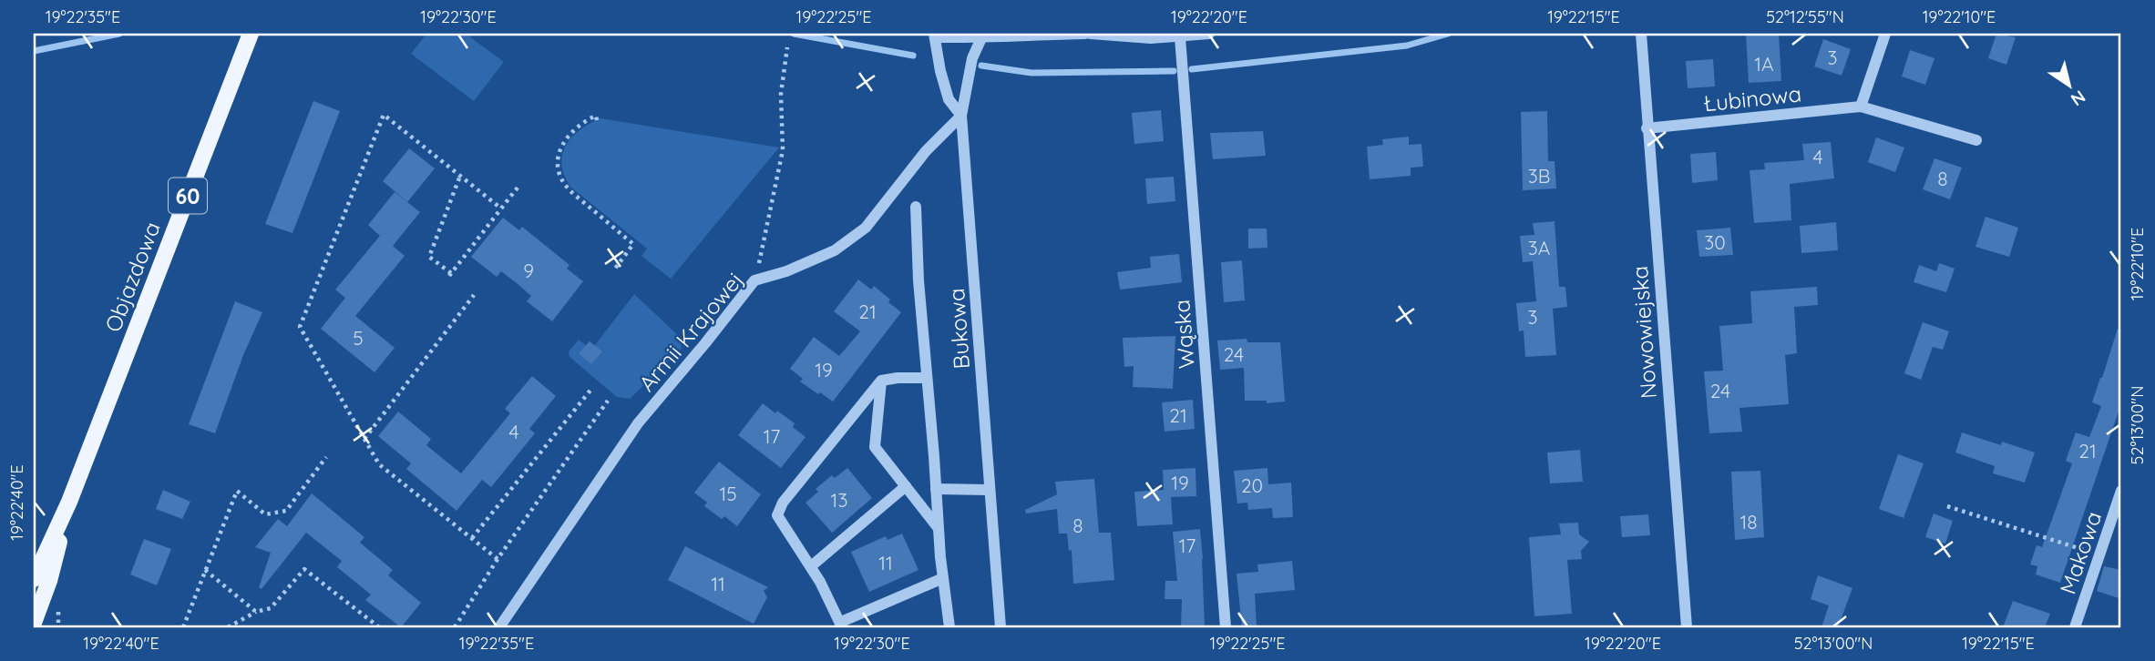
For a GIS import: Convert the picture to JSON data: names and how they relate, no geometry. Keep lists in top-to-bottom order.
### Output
{
  "streets": {
    "main road": ["60", "Objazdowa"],
    "street": [
      "Łubinowa",
      "Bukowa",
      "Armii Krajowej",
      "Nowowiejska",
      "Wąska",
      "Makowa"
    ]
  },
  "crossings": [
    ["Łubinowa", "Nowowiejska"],
    ["Bukowa", "Armii Krajowej"]
  ],
  "house_numbers": [
    "3",
    "1A",
    "4",
    "3B",
    "8",
    "30",
    "3A",
    "9",
    "21",
    "3",
    "5",
    "24",
    "19",
    "24",
    "21",
    "4",
    "17",
    "21",
    "19",
    "20",
    "15",
    "13",
    "18",
    "8",
    "17",
    "11",
    "11"
  ],
  "north": "bottom right",
  "coordinates": [
    "19°22'35\"E",
    "19°22'30\"E",
    "19°22'25\"E",
    "19°22'20\"E",
    "19°22'15\"E",
    "52°12'55\"N",
    "19°22'10\"E",
    "52°13'00\"N",
    "19°22'40\"E"
  ]
}
